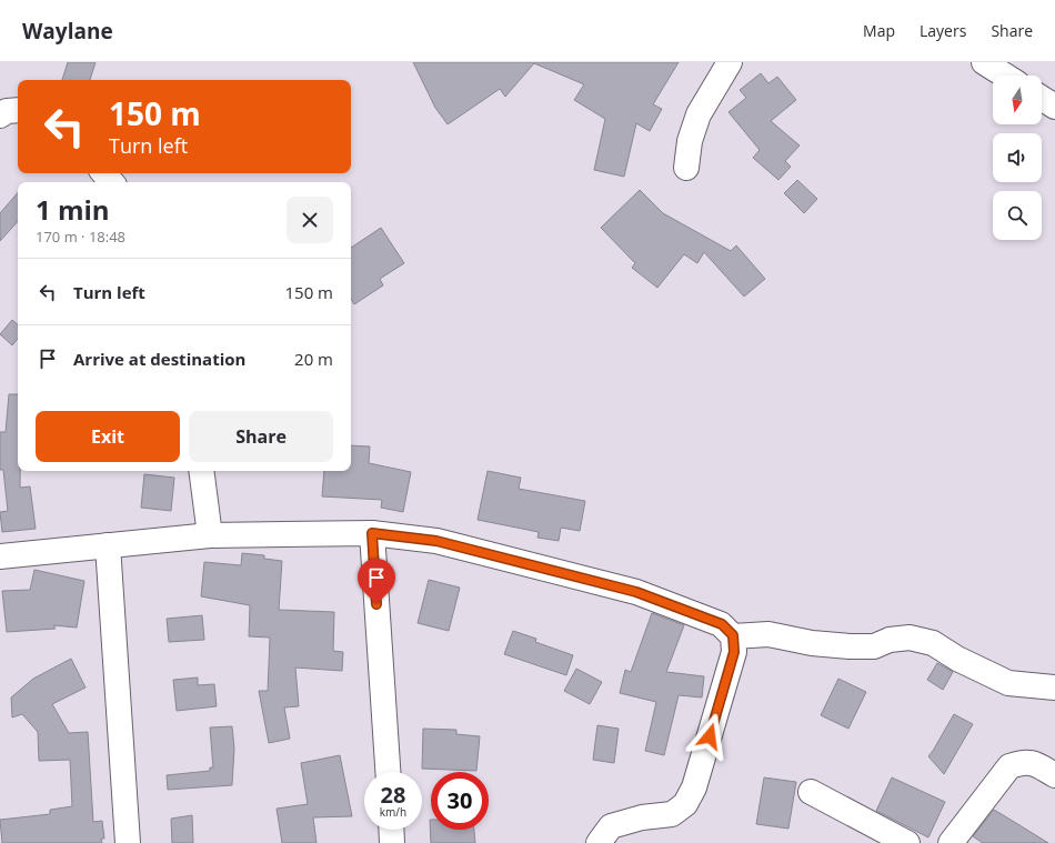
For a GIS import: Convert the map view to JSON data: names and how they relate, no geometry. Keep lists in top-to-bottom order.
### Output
{
  "north": "bottom",
  "page": {
    "header": "Waylane",
    "nav": ["Map", "Layers", "Share"],
    "turn": ["150 m", "Turn left"],
    "heading": ["1 min", "170 m · 18:48"],
    "list": [
      {
        "name": "Turn left",
        "value": "150 m"
      },
      {
        "name": "Arrive at destination",
        "value": "20 m"
      }
    ],
    "buttons": ["Exit", "Share"],
    "speed": "28 km/h",
    "limit": "30"
  }
}
